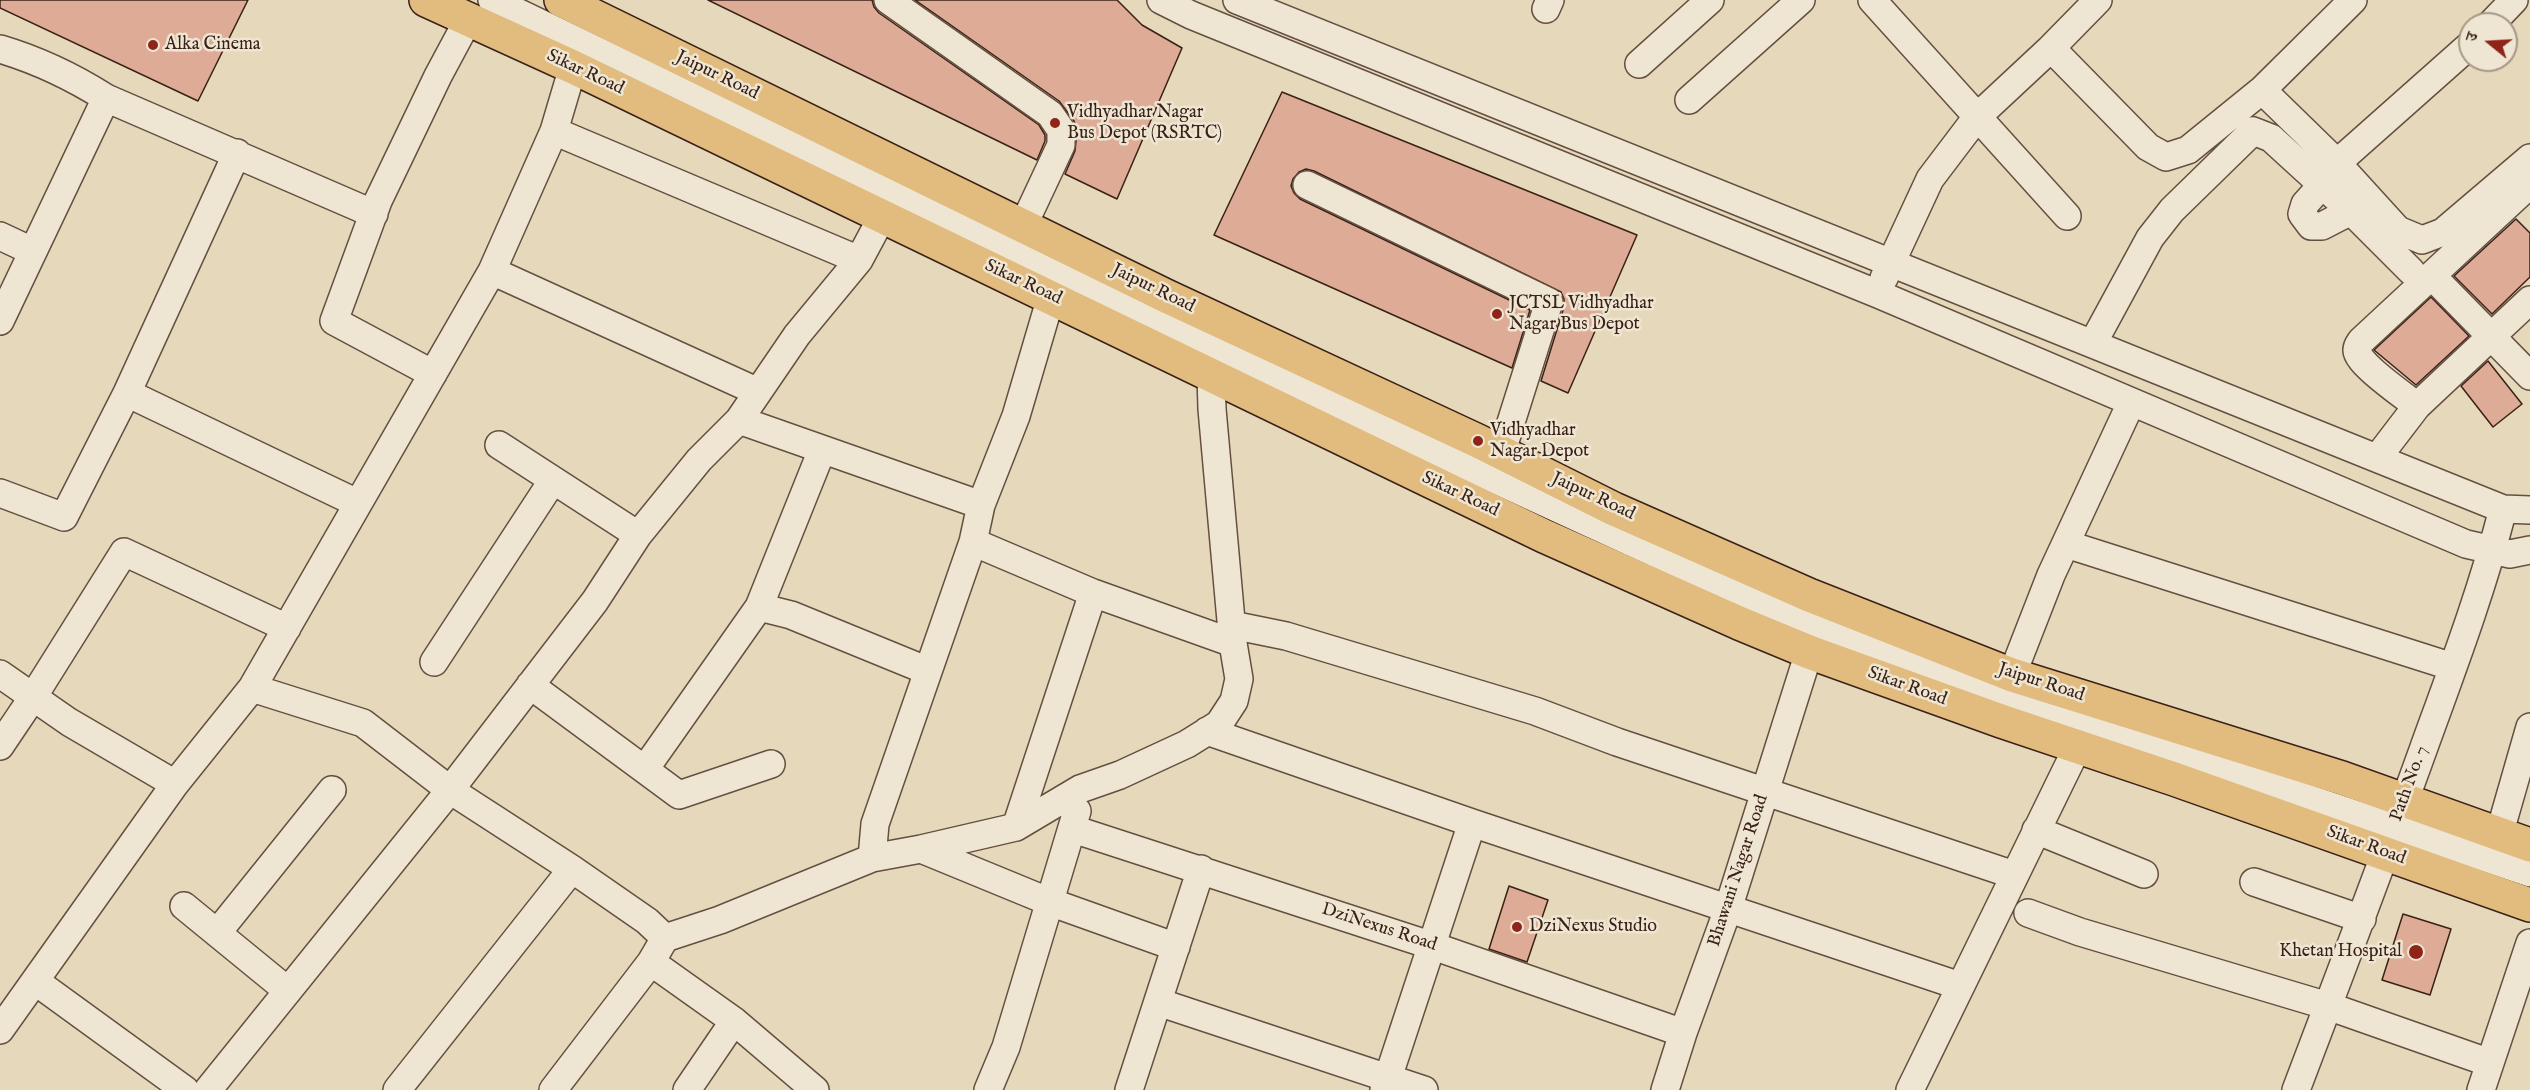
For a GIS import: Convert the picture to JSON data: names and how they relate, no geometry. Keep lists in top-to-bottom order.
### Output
{
  "streets": {
    "main road": ["Sikar Road", "Jaipur Road"],
    "street": ["Path No. 7", "Bhawani Nagar Road", "DziNexus Road"]
  },
  "crossings": [
    ["Sikar Road", "Jaipur Road"],
    ["Sikar Road", "Path No. 7"],
    ["Sikar Road", "Bhawani Nagar Road"],
    ["Jaipur Road", "Path No. 7"],
    ["Bhawani Nagar Road", "DziNexus Road"]
  ],
  "places": [
    "Alka Cinema",
    "Vidhyadhar Nagar Bus Depot (RSRTC)",
    "JCTSL Vidhyadhar Nagar Bus Depot",
    "Vidhyadhar Nagar Depot",
    "DziNexus Studio",
    "Khetan Hospital"
  ],
  "north": "left"
}
